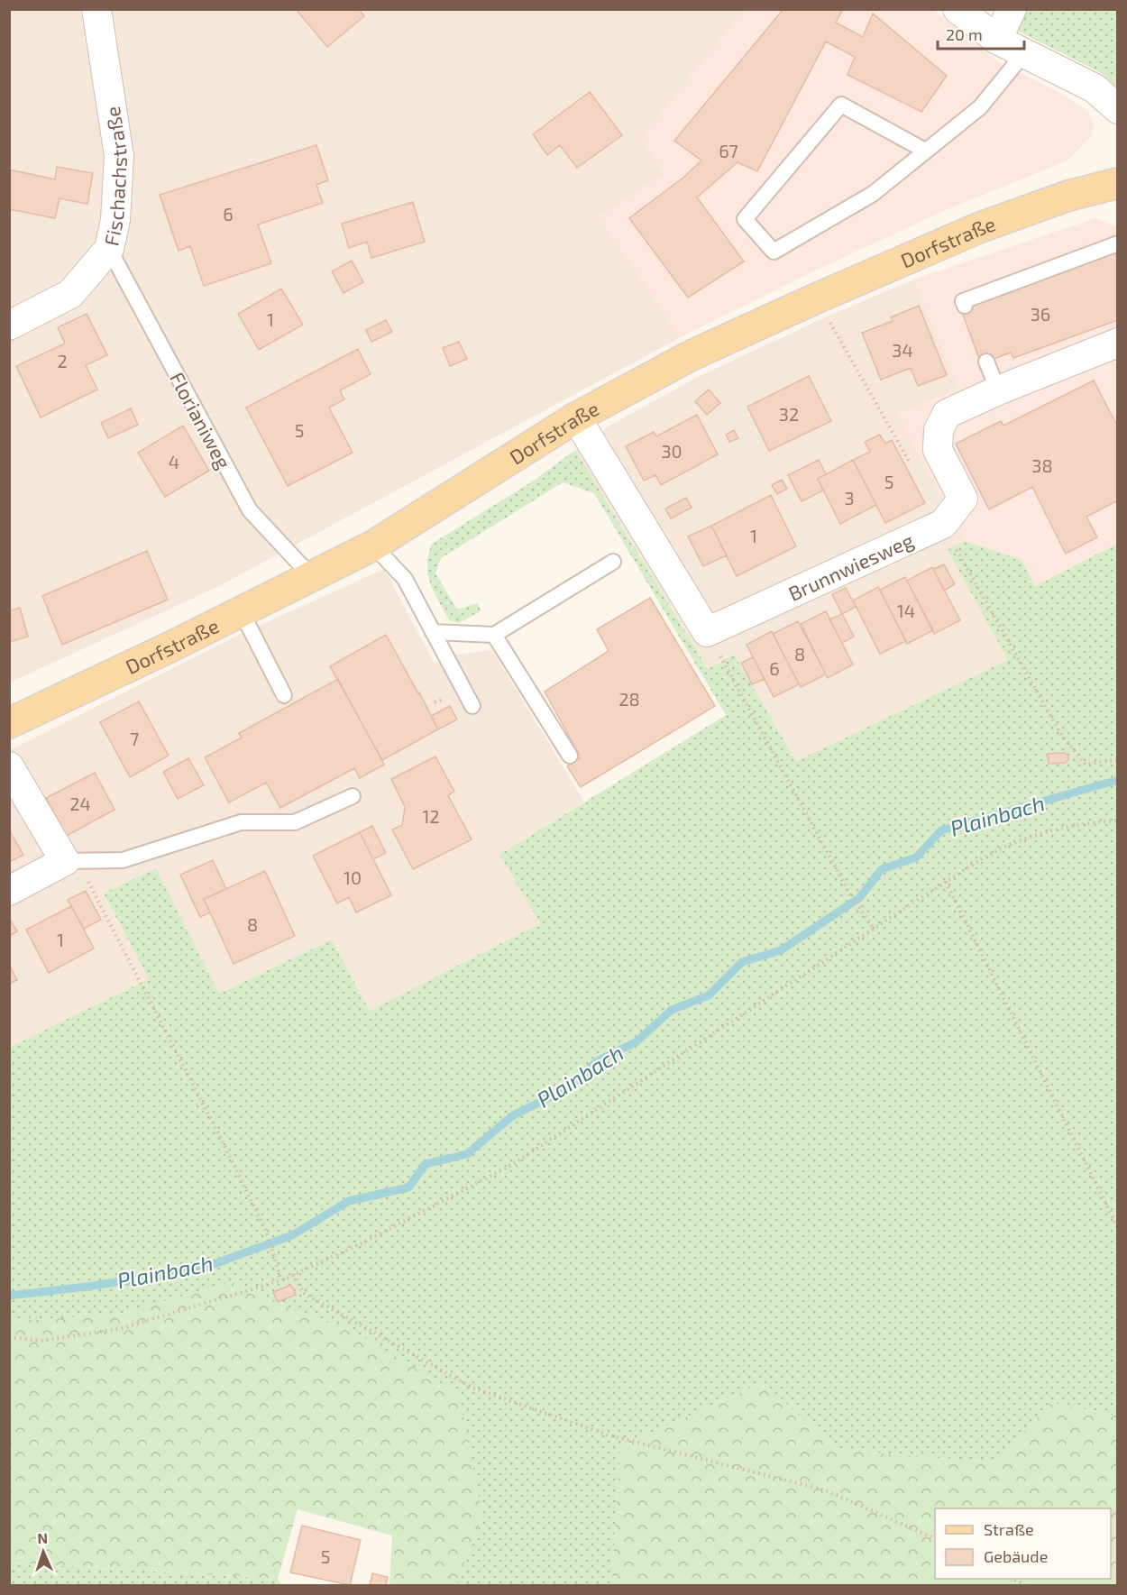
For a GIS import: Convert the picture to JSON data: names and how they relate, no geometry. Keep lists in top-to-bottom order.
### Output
{
  "streets": {
    "main road": ["Dorfstraße"],
    "street": ["Fischachstraße", "Brunnwiesweg"],
    "lane": ["Florianiweg"]
  },
  "crossings": [
    ["Fischachstraße", "Florianiweg"],
    ["Dorfstraße", "Florianiweg"]
  ],
  "water": ["Plainbach"],
  "house_numbers": [
    "67",
    "6",
    "36",
    "1",
    "34",
    "2",
    "32",
    "5",
    "30",
    "4",
    "38",
    "5",
    "3",
    "1",
    "14",
    "8",
    "6",
    "28",
    "7",
    "24",
    "12",
    "10",
    "8",
    "1",
    "5"
  ],
  "legend": ["Straße", "Gebäude"],
  "scale_bar": "20 m",
  "north": "top"
}
